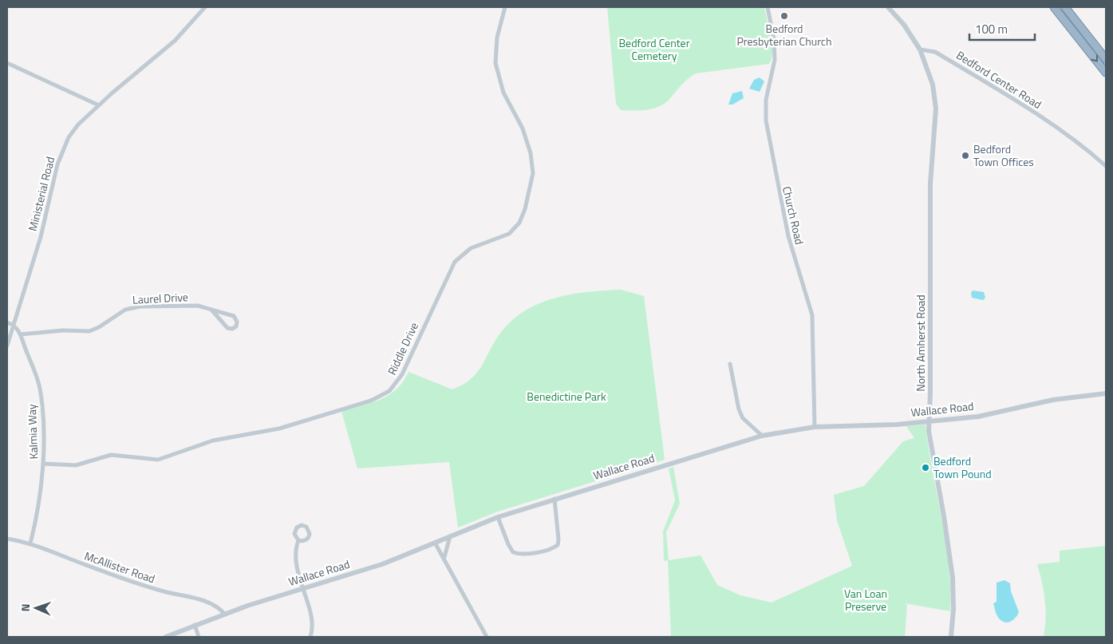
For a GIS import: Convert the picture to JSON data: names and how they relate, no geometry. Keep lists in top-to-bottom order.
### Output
{
  "streets": {
    "street": [
      "Bedford Center Road",
      "Ministerial Road",
      "Church Road",
      "Laurel Drive",
      "North Amherst Road",
      "Riddle Drive",
      "Wallace Road",
      "Kalmia Way",
      "McAllister Road"
    ]
  },
  "crossings": [
    ["Bedford Center Road", "North Amherst Road"],
    ["Ministerial Road", "Kalmia Way"],
    ["Church Road", "Wallace Road"],
    ["Laurel Drive", "Kalmia Way"],
    ["North Amherst Road", "Wallace Road"],
    ["Riddle Drive", "Kalmia Way"],
    ["Wallace Road", "McAllister Road"],
    ["Kalmia Way", "McAllister Road"]
  ],
  "parks": ["Bedford Center Cemetery", "Benedictine Park", "Van Loan Preserve"],
  "places": ["Bedford Presbyterian Church", "Bedford Town Offices", "Bedford Town Pound"],
  "scale_bar": "100 m",
  "north": "left"
}
